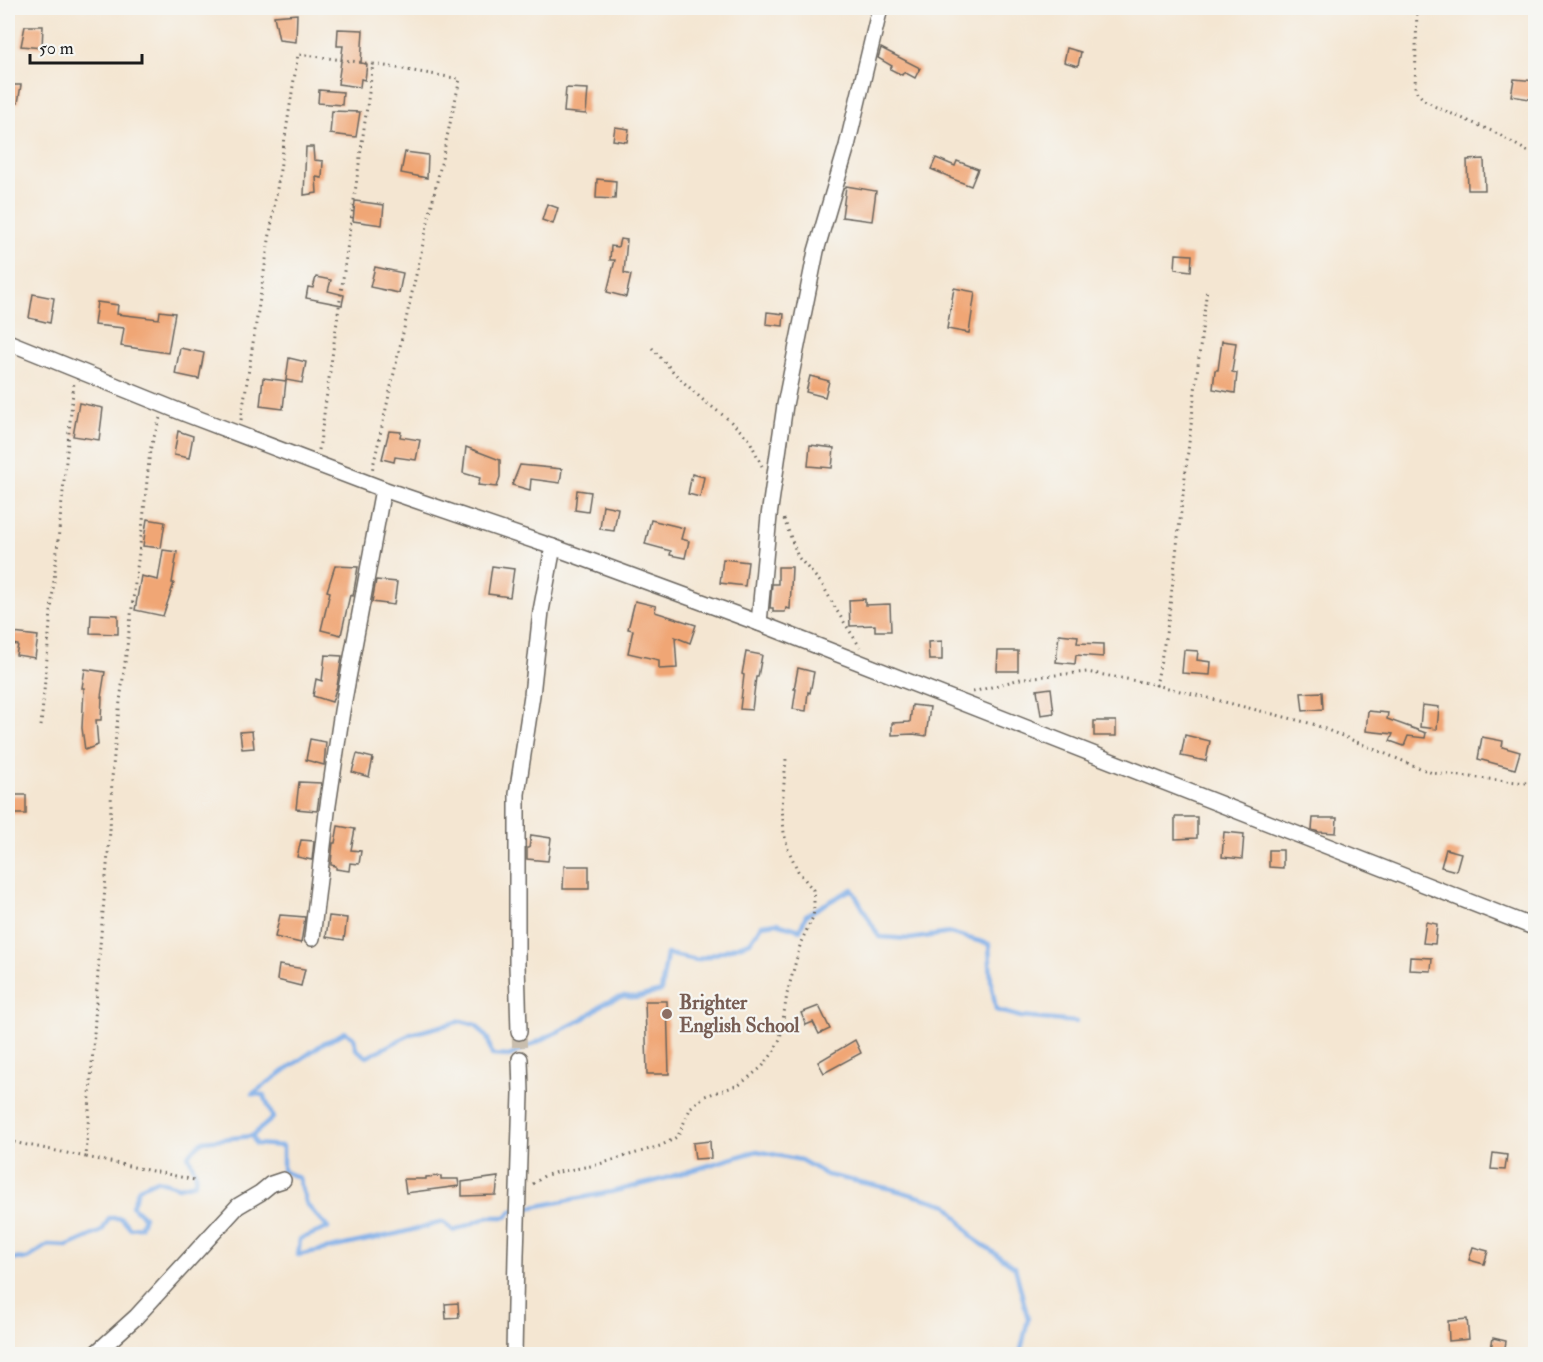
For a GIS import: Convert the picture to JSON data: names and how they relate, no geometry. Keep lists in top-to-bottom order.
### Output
{
  "places": ["Brighter English School"],
  "scale_bar": "50 m"
}
